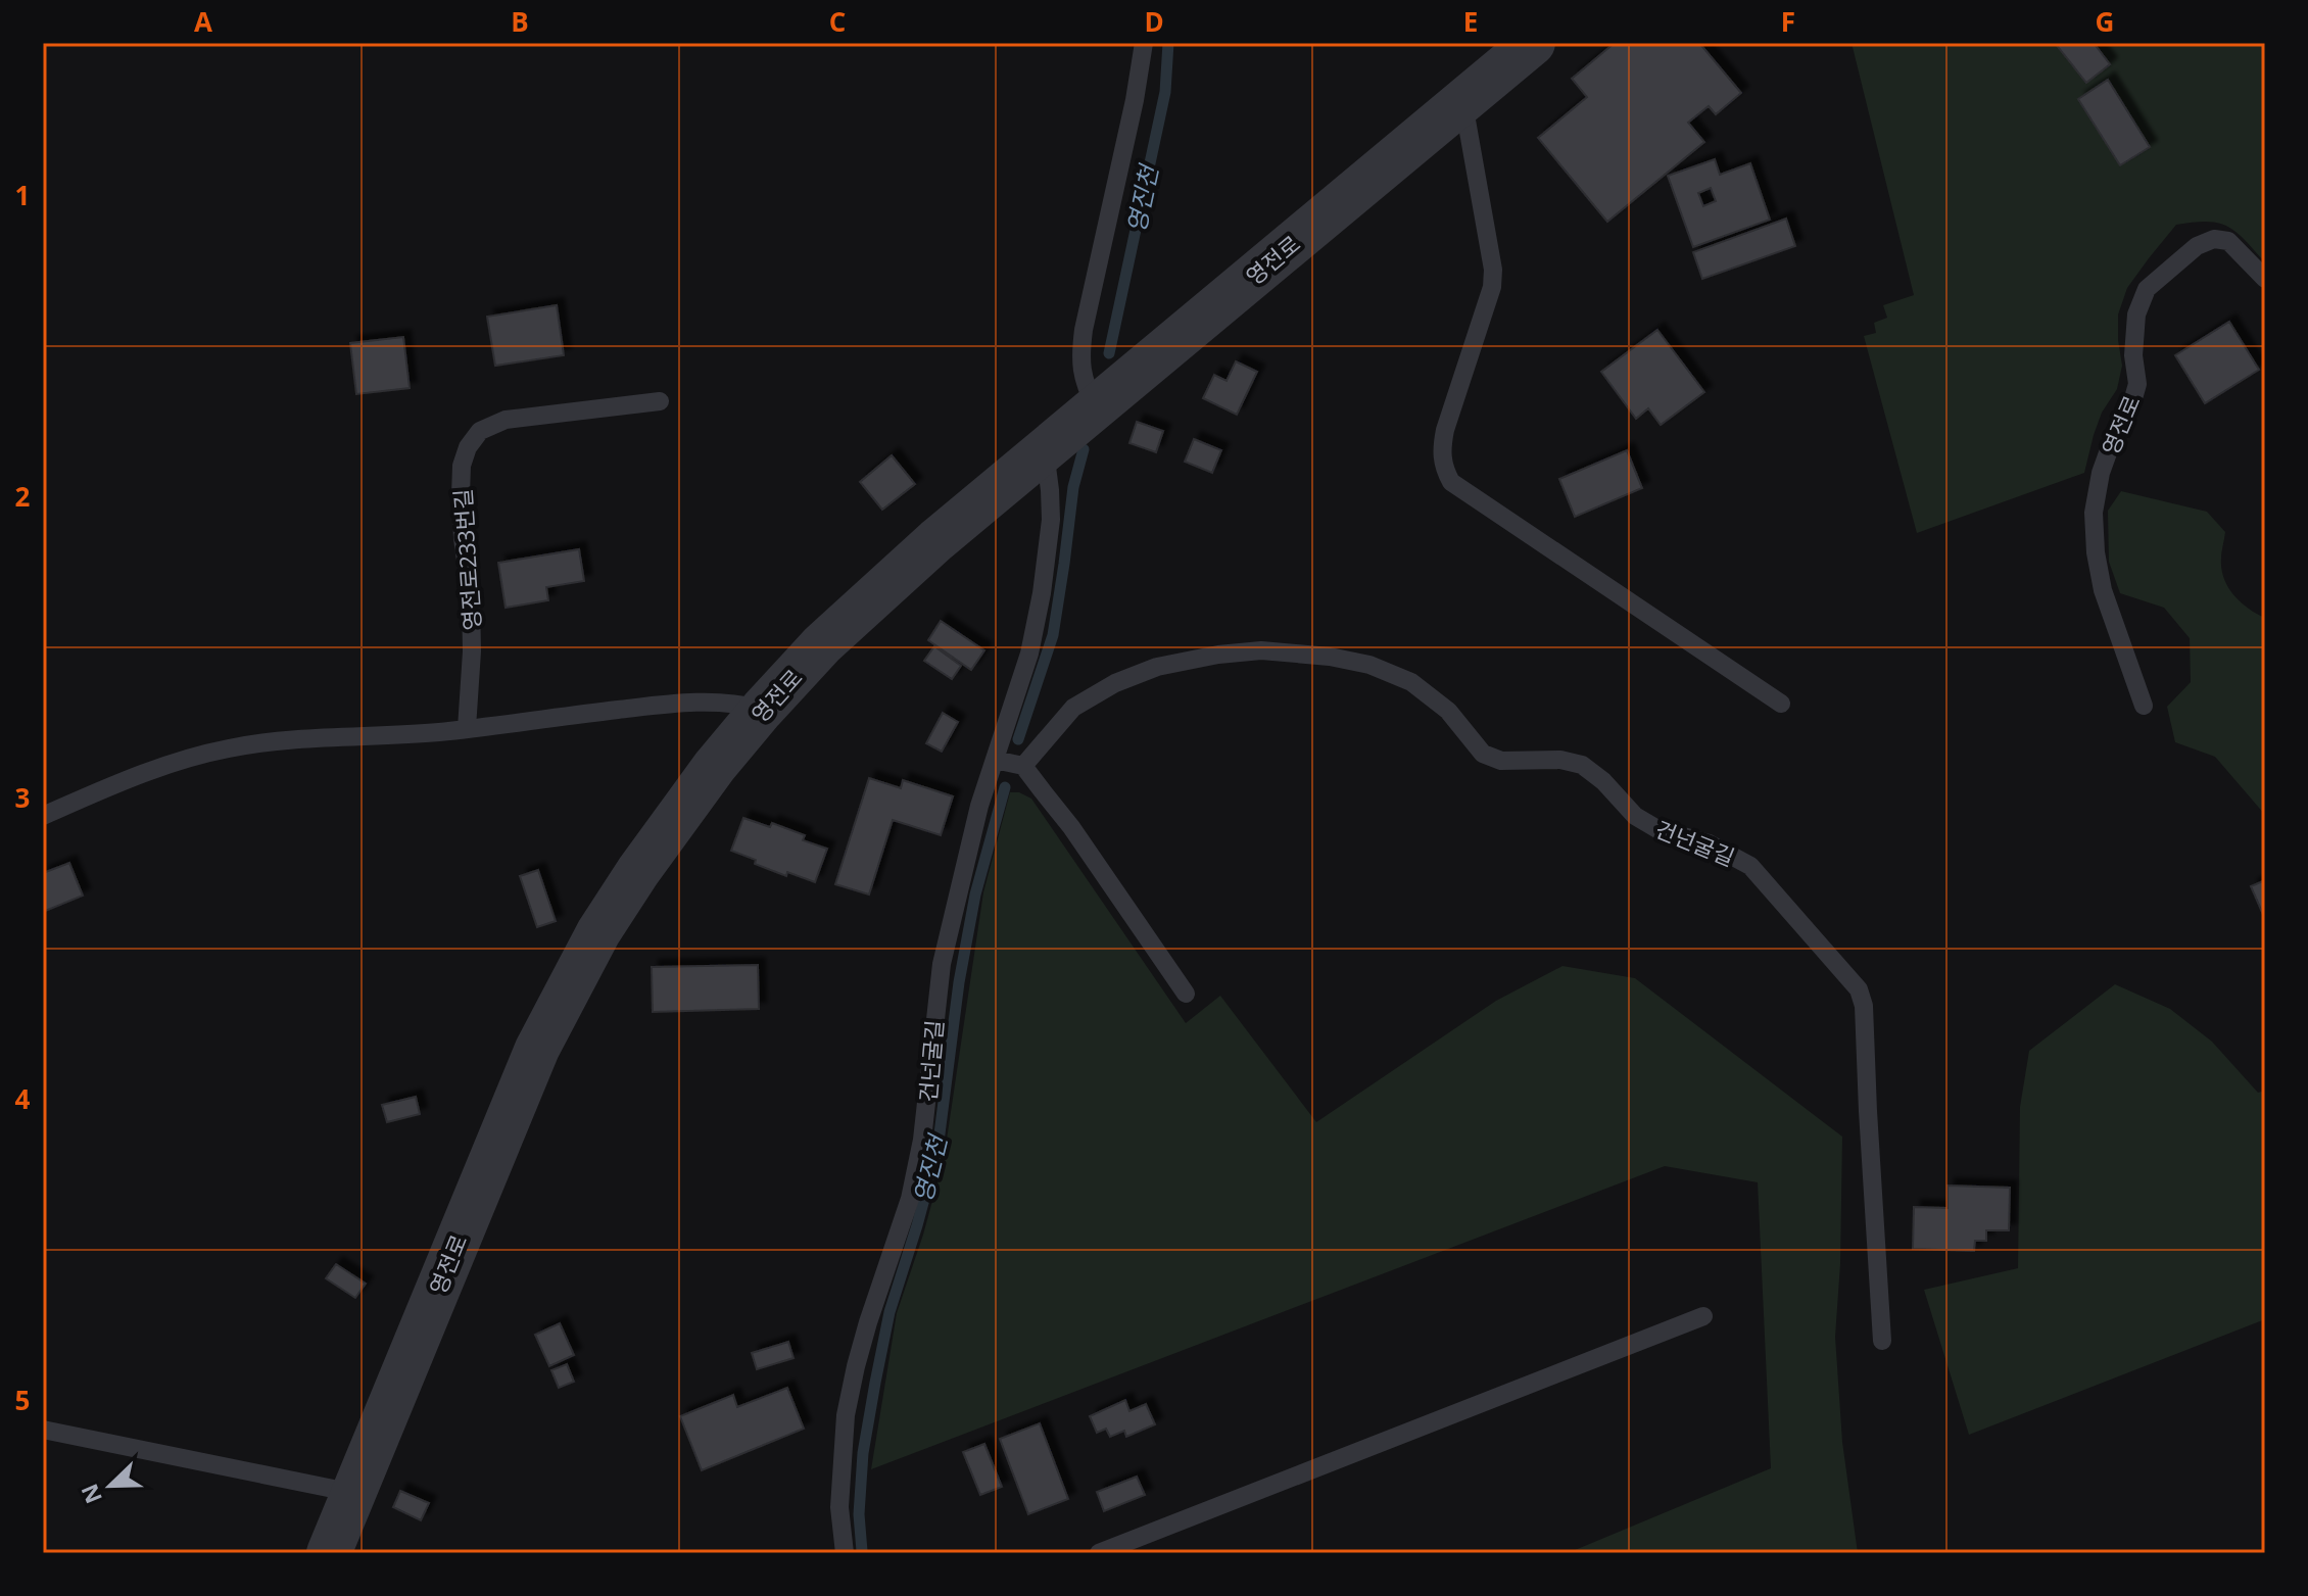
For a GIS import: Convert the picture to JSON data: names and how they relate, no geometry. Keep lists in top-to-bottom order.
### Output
{
  "streets": {
    "street": ["영전로"],
    "lane": ["영전로233번길", "건넌굴길"]
  },
  "crossings": [
    ["영전로", "건넌굴길"]
  ],
  "water": ["영진천"],
  "north": "bottom left",
  "grid": {
    "columns": [
      "A",
      "B",
      "C",
      "D",
      "E",
      "F",
      "G"
    ],
    "rows": [
      "1",
      "2",
      "3",
      "4",
      "5"
    ]
  }
}
